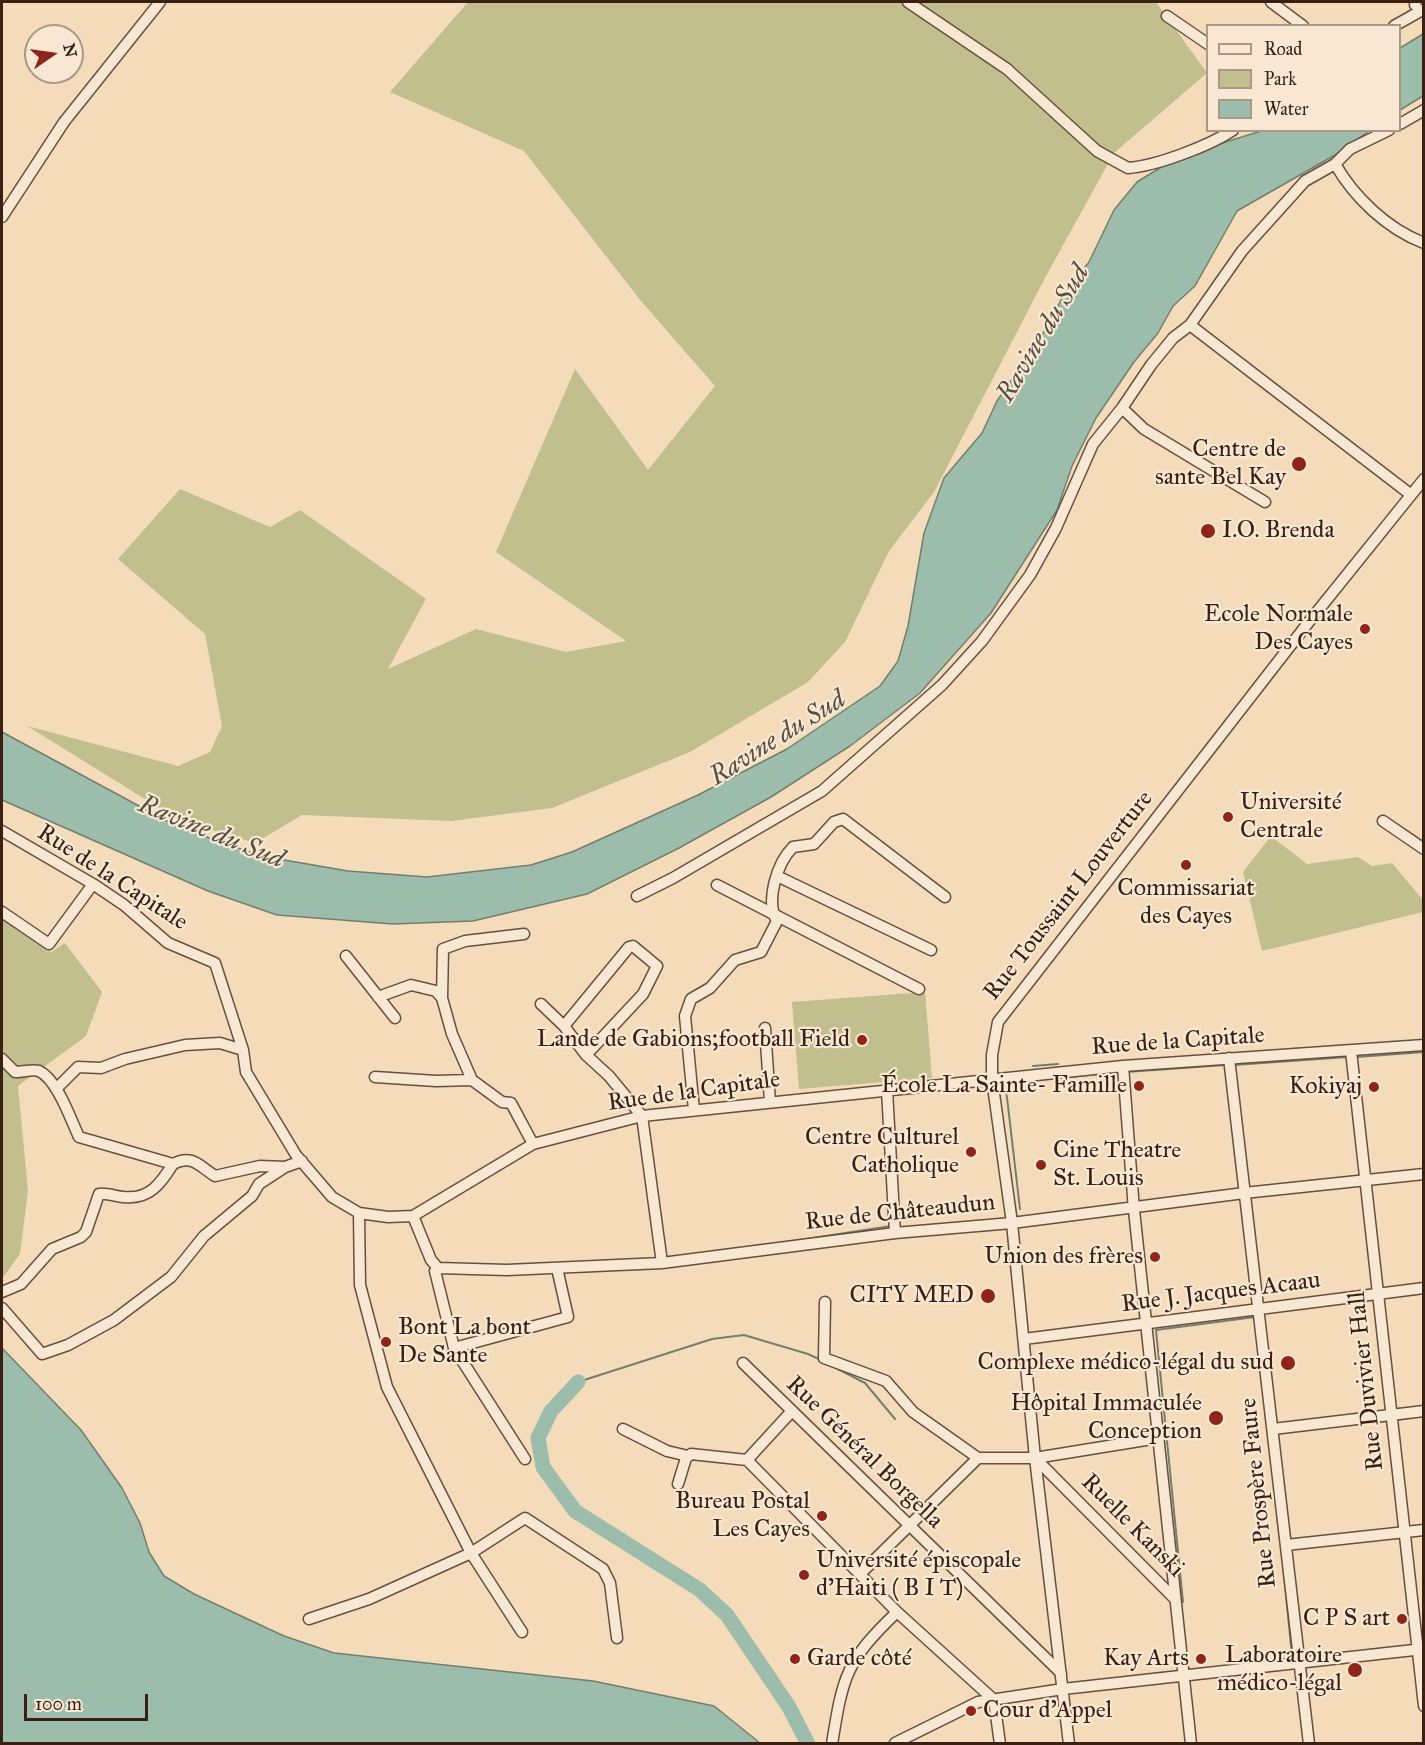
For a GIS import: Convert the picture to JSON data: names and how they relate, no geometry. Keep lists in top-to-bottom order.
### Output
{
  "streets": {
    "street": [
      "Rue de la Capitale",
      "Rue Toussaint Louverture",
      "Rue de Châteaudun",
      "Rue J. Jacques Acaau",
      "Rue Duvivier Hall",
      "Rue Général Borgella",
      "Rue Prospère Faure",
      "Ruelle Kanski"
    ]
  },
  "crossings": [
    ["Rue de la Capitale", "Rue Toussaint Louverture"],
    ["Rue de la Capitale", "Rue Duvivier Hall"],
    ["Rue de la Capitale", "Rue Prospère Faure"],
    ["Rue Toussaint Louverture", "Rue de Châteaudun"],
    ["Rue Toussaint Louverture", "Rue J. Jacques Acaau"],
    ["Rue Toussaint Louverture", "Rue Général Borgella"],
    ["Rue Toussaint Louverture", "Ruelle Kanski"],
    ["Rue de Châteaudun", "Rue Duvivier Hall"],
    ["Rue de Châteaudun", "Rue Prospère Faure"],
    ["Rue J. Jacques Acaau", "Rue Duvivier Hall"],
    ["Rue J. Jacques Acaau", "Rue Prospère Faure"]
  ],
  "water": ["Ravine du Sud"],
  "places": [
    "Centre de sante Bel Kay",
    "I.O. Brenda",
    "Ecole Normale Des Cayes",
    "Université Centrale",
    "Commissariat des Cayes",
    "Lande de Gabions;football Field",
    "École La Sainte- Famille",
    "Kokiyaj",
    "Centre Culturel Catholique",
    "Cine Theatre St. Louis",
    "Union des frères",
    "CITY MED",
    "Bont La bont De Sante",
    "Complexe médico-légal du sud",
    "Hôpital Immaculée Conception",
    "Bureau Postal Les Cayes",
    "Université épiscopale d'Haiti ( B I T)",
    "C P S art",
    "Garde côté",
    "Kay Arts",
    "Laboratoire médico-légal",
    "Cour d’Appel"
  ],
  "legend": ["Road", "Park", "Water"],
  "scale_bar": "100 m",
  "north": "right"
}
